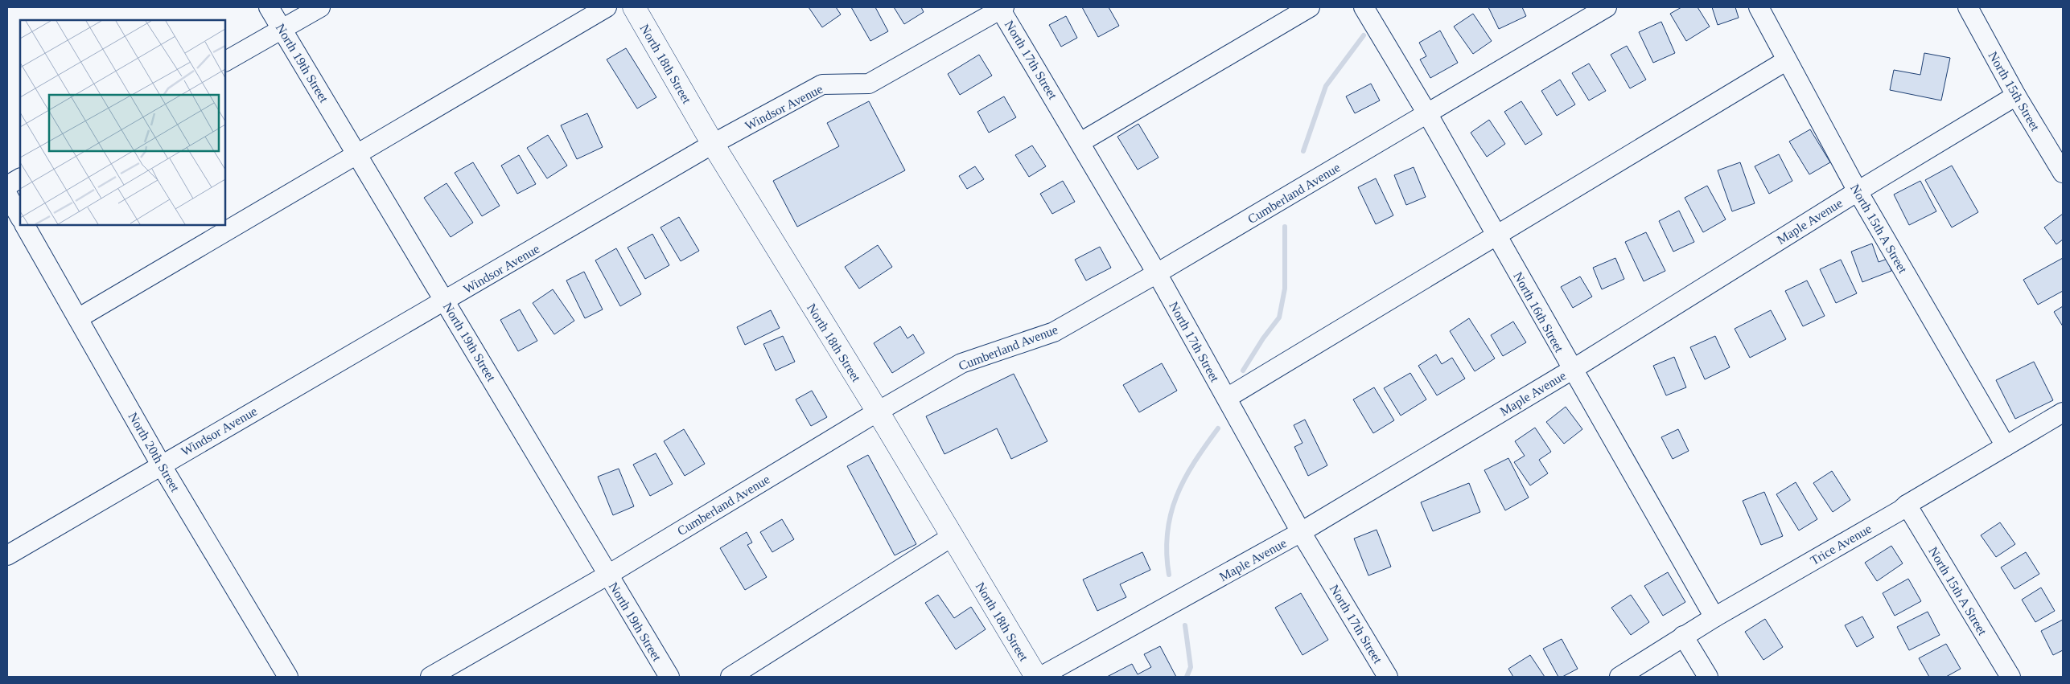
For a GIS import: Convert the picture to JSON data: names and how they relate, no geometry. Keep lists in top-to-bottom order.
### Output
{
  "streets": {
    "main road": ["North 18th Street"],
    "street": [
      "North 17th Street",
      "North 19th Street",
      "North 15th Street",
      "Windsor Avenue",
      "Cumberland Avenue",
      "Maple Avenue",
      "North 15th A Street",
      "North 16th Street",
      "North 20th Street",
      "Trice Avenue"
    ]
  },
  "crossings": [
    ["North 17th Street", "Windsor Avenue"],
    ["North 17th Street", "Cumberland Avenue"],
    ["North 17th Street", "Maple Avenue"],
    ["North 19th Street", "Windsor Avenue"],
    ["North 19th Street", "Cumberland Avenue"],
    ["North 18th Street", "Windsor Avenue"],
    ["North 18th Street", "Cumberland Avenue"],
    ["North 15th Street", "Maple Avenue"],
    ["Windsor Avenue", "North 20th Street"],
    ["Cumberland Avenue", "North 16th Street"],
    ["Maple Avenue", "North 15th A Street"],
    ["Maple Avenue", "North 16th Street"],
    ["North 15th A Street", "Trice Avenue"],
    ["North 16th Street", "Trice Avenue"]
  ]
}
